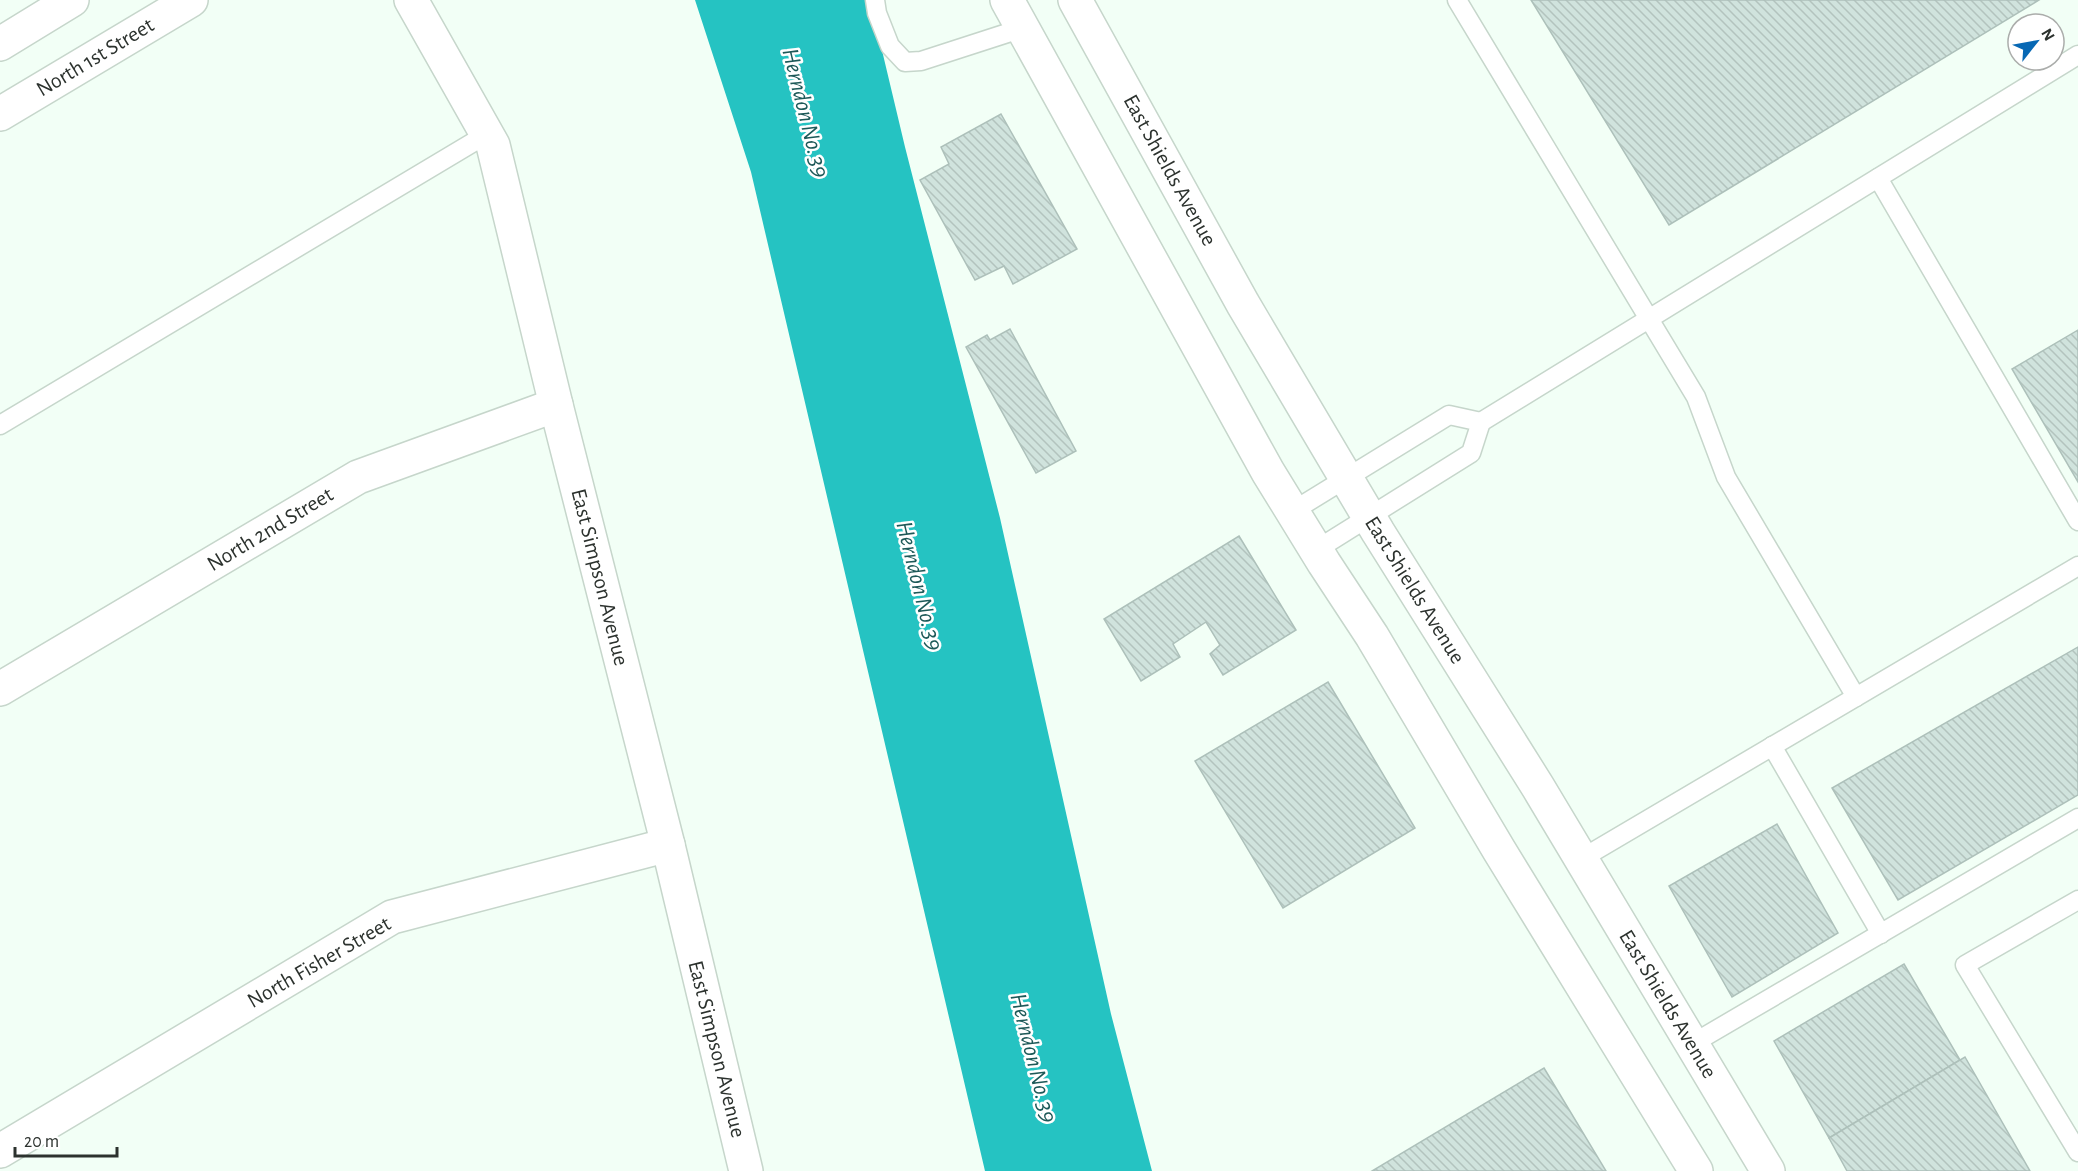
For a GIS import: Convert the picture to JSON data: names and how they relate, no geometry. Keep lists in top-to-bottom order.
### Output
{
  "streets": {
    "main road": [
      "North 1st Street",
      "East Shields Avenue",
      "North 2nd Street",
      "East Simpson Avenue",
      "North Fisher Street"
    ]
  },
  "crossings": [
    ["North 2nd Street", "East Simpson Avenue"],
    ["East Simpson Avenue", "North Fisher Street"]
  ],
  "water": ["Herndon No. 39"],
  "scale_bar": "20 m",
  "north": "top right"
}
